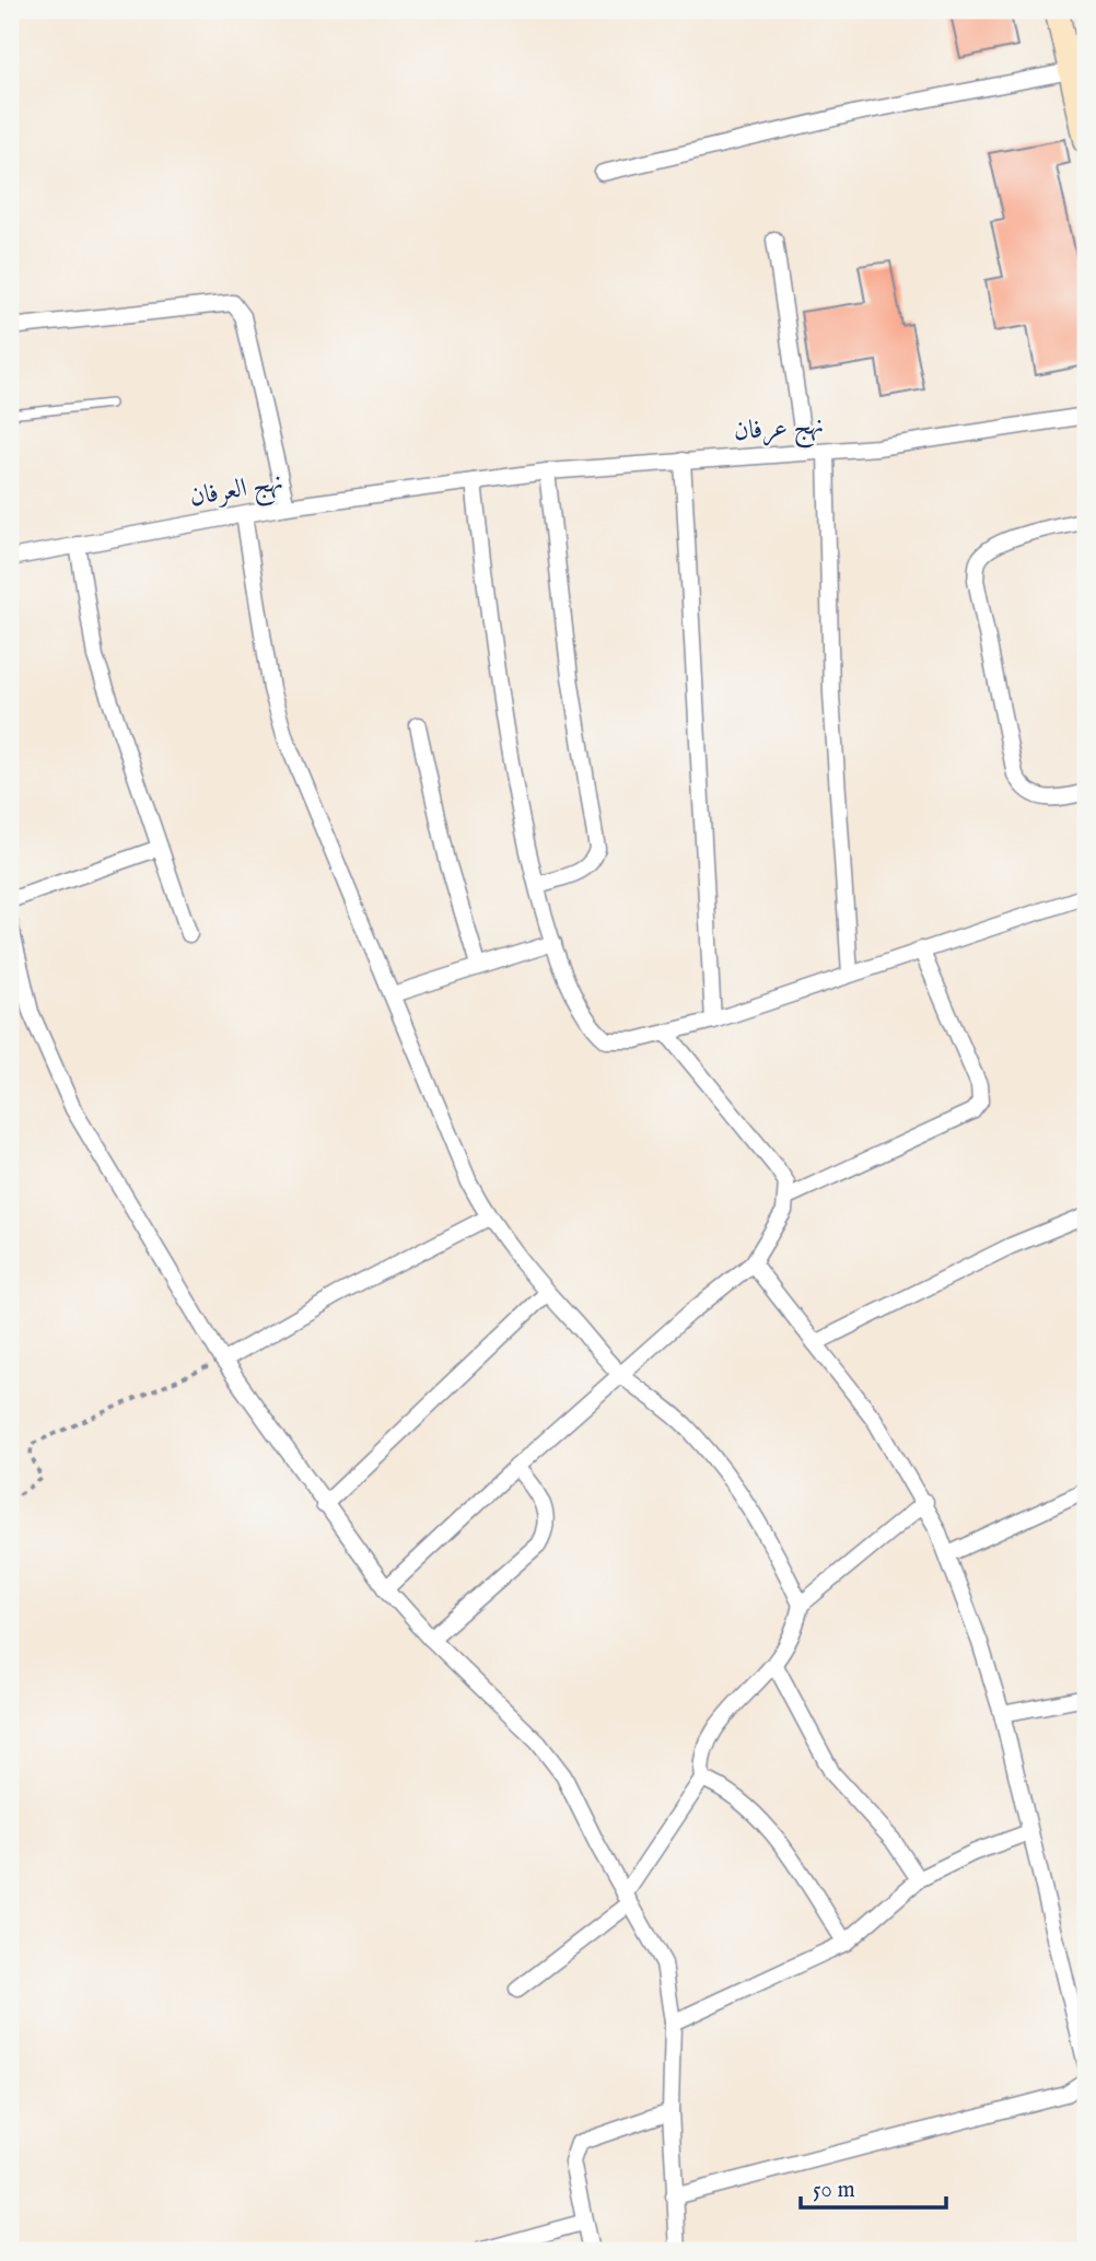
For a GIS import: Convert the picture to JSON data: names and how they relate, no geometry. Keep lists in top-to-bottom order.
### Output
{
  "streets": {
    "street": ["نهج عرفان", "نهج العرفان"]
  },
  "crossings": [
    ["نهج عرفان", "نهج العرفان"]
  ],
  "scale_bar": "50 m"
}
